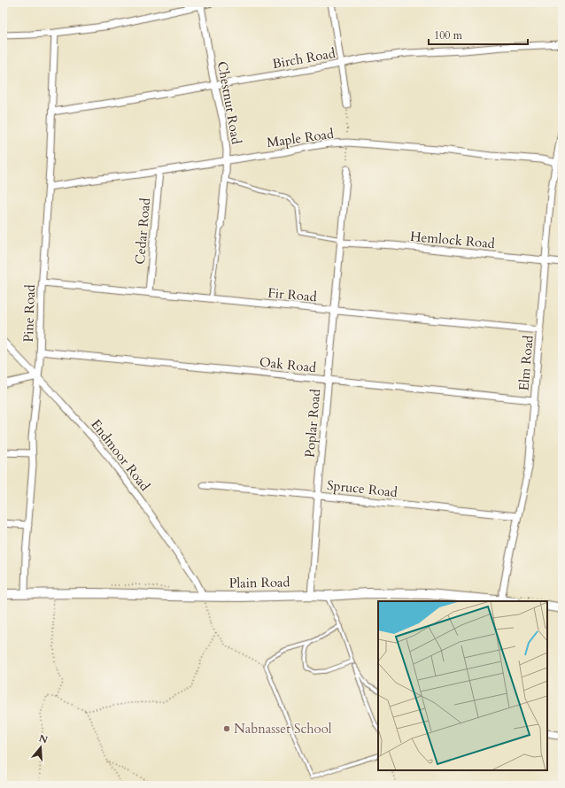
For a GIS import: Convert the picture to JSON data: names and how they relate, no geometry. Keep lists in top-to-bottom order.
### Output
{
  "streets": {
    "main road": ["Plain Road"],
    "street": [
      "Birch Road",
      "Chestnut Road",
      "Maple Road",
      "Cedar Road",
      "Hemlock Road",
      "Fir Road",
      "Pine Road",
      "Elm Road",
      "Oak Road",
      "Poplar Road",
      "Endmoor Road",
      "Spruce Road"
    ]
  },
  "crossings": [
    ["Birch Road", "Chestnut Road"],
    ["Birch Road", "Pine Road"],
    ["Chestnut Road", "Maple Road"],
    ["Maple Road", "Cedar Road"],
    ["Maple Road", "Pine Road"],
    ["Maple Road", "Elm Road"],
    ["Cedar Road", "Fir Road"],
    ["Hemlock Road", "Elm Road"],
    ["Hemlock Road", "Poplar Road"],
    ["Fir Road", "Pine Road"],
    ["Fir Road", "Elm Road"],
    ["Fir Road", "Poplar Road"],
    ["Pine Road", "Oak Road"],
    ["Pine Road", "Endmoor Road"],
    ["Pine Road", "Plain Road"],
    ["Elm Road", "Oak Road"],
    ["Elm Road", "Spruce Road"],
    ["Elm Road", "Plain Road"],
    ["Oak Road", "Poplar Road"],
    ["Poplar Road", "Spruce Road"],
    ["Poplar Road", "Plain Road"],
    ["Endmoor Road", "Plain Road"]
  ],
  "places": ["Nabnasset School"],
  "scale_bar": "100 m",
  "north": "top"
}
